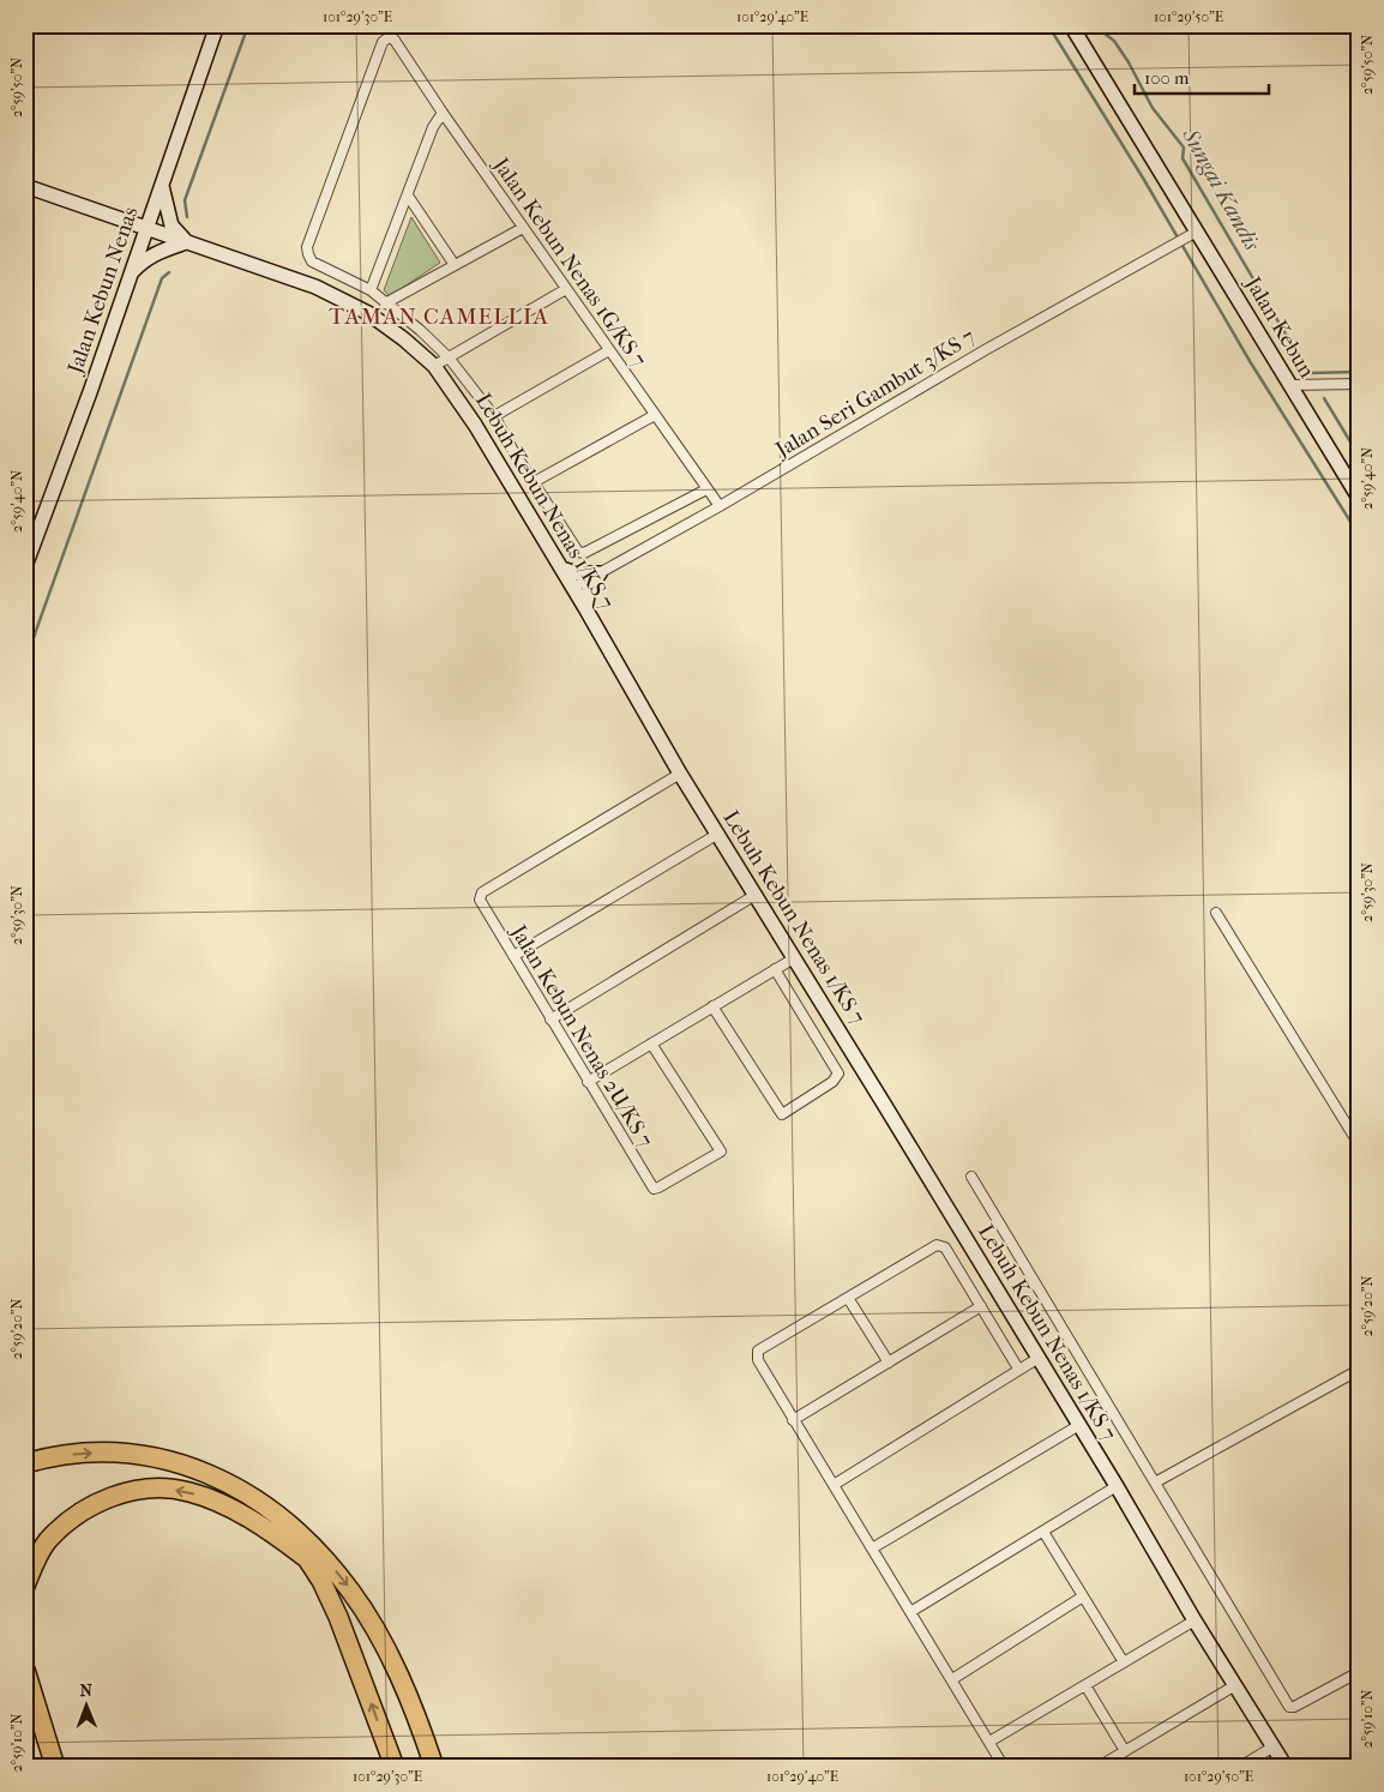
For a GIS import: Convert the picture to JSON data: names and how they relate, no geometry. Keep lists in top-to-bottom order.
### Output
{
  "streets": {
    "street": [
      "Jalan Kebun Nenas 1G/KS 7",
      "Jalan Kebun Nenas",
      "Jalan Kebun",
      "Jalan Seri Gambut 3/KS 7",
      "Lebuh Kebun Nenas 1/KS 7",
      "Jalan Kebun Nenas 2U/KS 7"
    ]
  },
  "crossings": [
    ["Jalan Kebun Nenas 1G/KS 7", "Jalan Seri Gambut 3/KS 7"],
    ["Jalan Kebun Nenas", "Lebuh Kebun Nenas 1/KS 7"],
    ["Jalan Kebun", "Jalan Seri Gambut 3/KS 7"],
    ["Jalan Seri Gambut 3/KS 7", "Lebuh Kebun Nenas 1/KS 7"],
    ["Lebuh Kebun Nenas 1/KS 7", "Jalan Kebun Nenas 2U/KS 7"]
  ],
  "districts": ["TAMAN CAMELLIA"],
  "water": ["Sungai Kandis"],
  "scale_bar": "100 m",
  "north": "top",
  "coordinates": [
    "101°29'30\"E",
    "101°29'40\"E",
    "101°29'50\"E",
    "2°59'50\"N",
    "2°59'40\"N",
    "2°59'30\"N",
    "2°59'20\"N",
    "2°59'10\"N"
  ]
}
